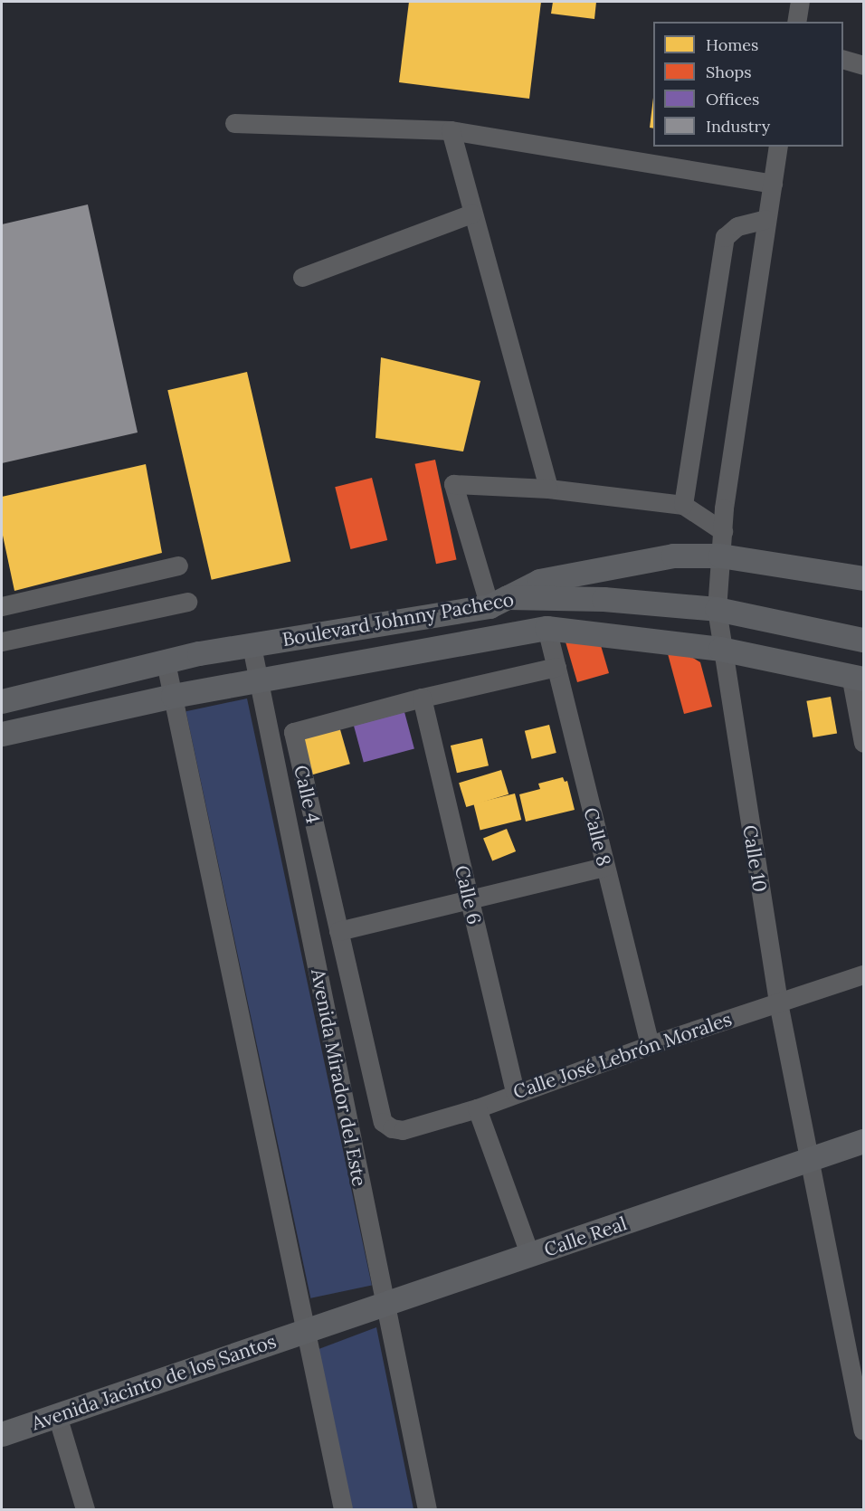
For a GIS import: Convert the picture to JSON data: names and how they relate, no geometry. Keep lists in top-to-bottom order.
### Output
{
  "streets": {
    "main road": ["Boulevard Johnny Pacheco", "Calle Real", "Avenida Jacinto de los Santos"],
    "street": [
      "Calle 4",
      "Calle 8",
      "Calle 10",
      "Calle 6",
      "Calle José Lebrón Morales",
      "Avenida Mirador del Este"
    ]
  },
  "crossings": [
    ["Boulevard Johnny Pacheco", "Calle 8"],
    ["Boulevard Johnny Pacheco", "Calle 10"],
    ["Boulevard Johnny Pacheco", "Avenida Mirador del Este"],
    ["Calle 4", "Calle 8"],
    ["Calle 4", "Calle 6"],
    ["Calle 4", "Calle José Lebrón Morales"],
    ["Calle 8", "Calle José Lebrón Morales"],
    ["Calle 10", "Calle José Lebrón Morales"],
    ["Calle 10", "Calle Real"],
    ["Calle 6", "Calle José Lebrón Morales"],
    ["Avenida Mirador del Este", "Calle Real"],
    ["Calle Real", "Avenida Jacinto de los Santos"]
  ],
  "legend": [
    "Homes",
    "Shops",
    "Offices",
    "Industry"
  ]
}
